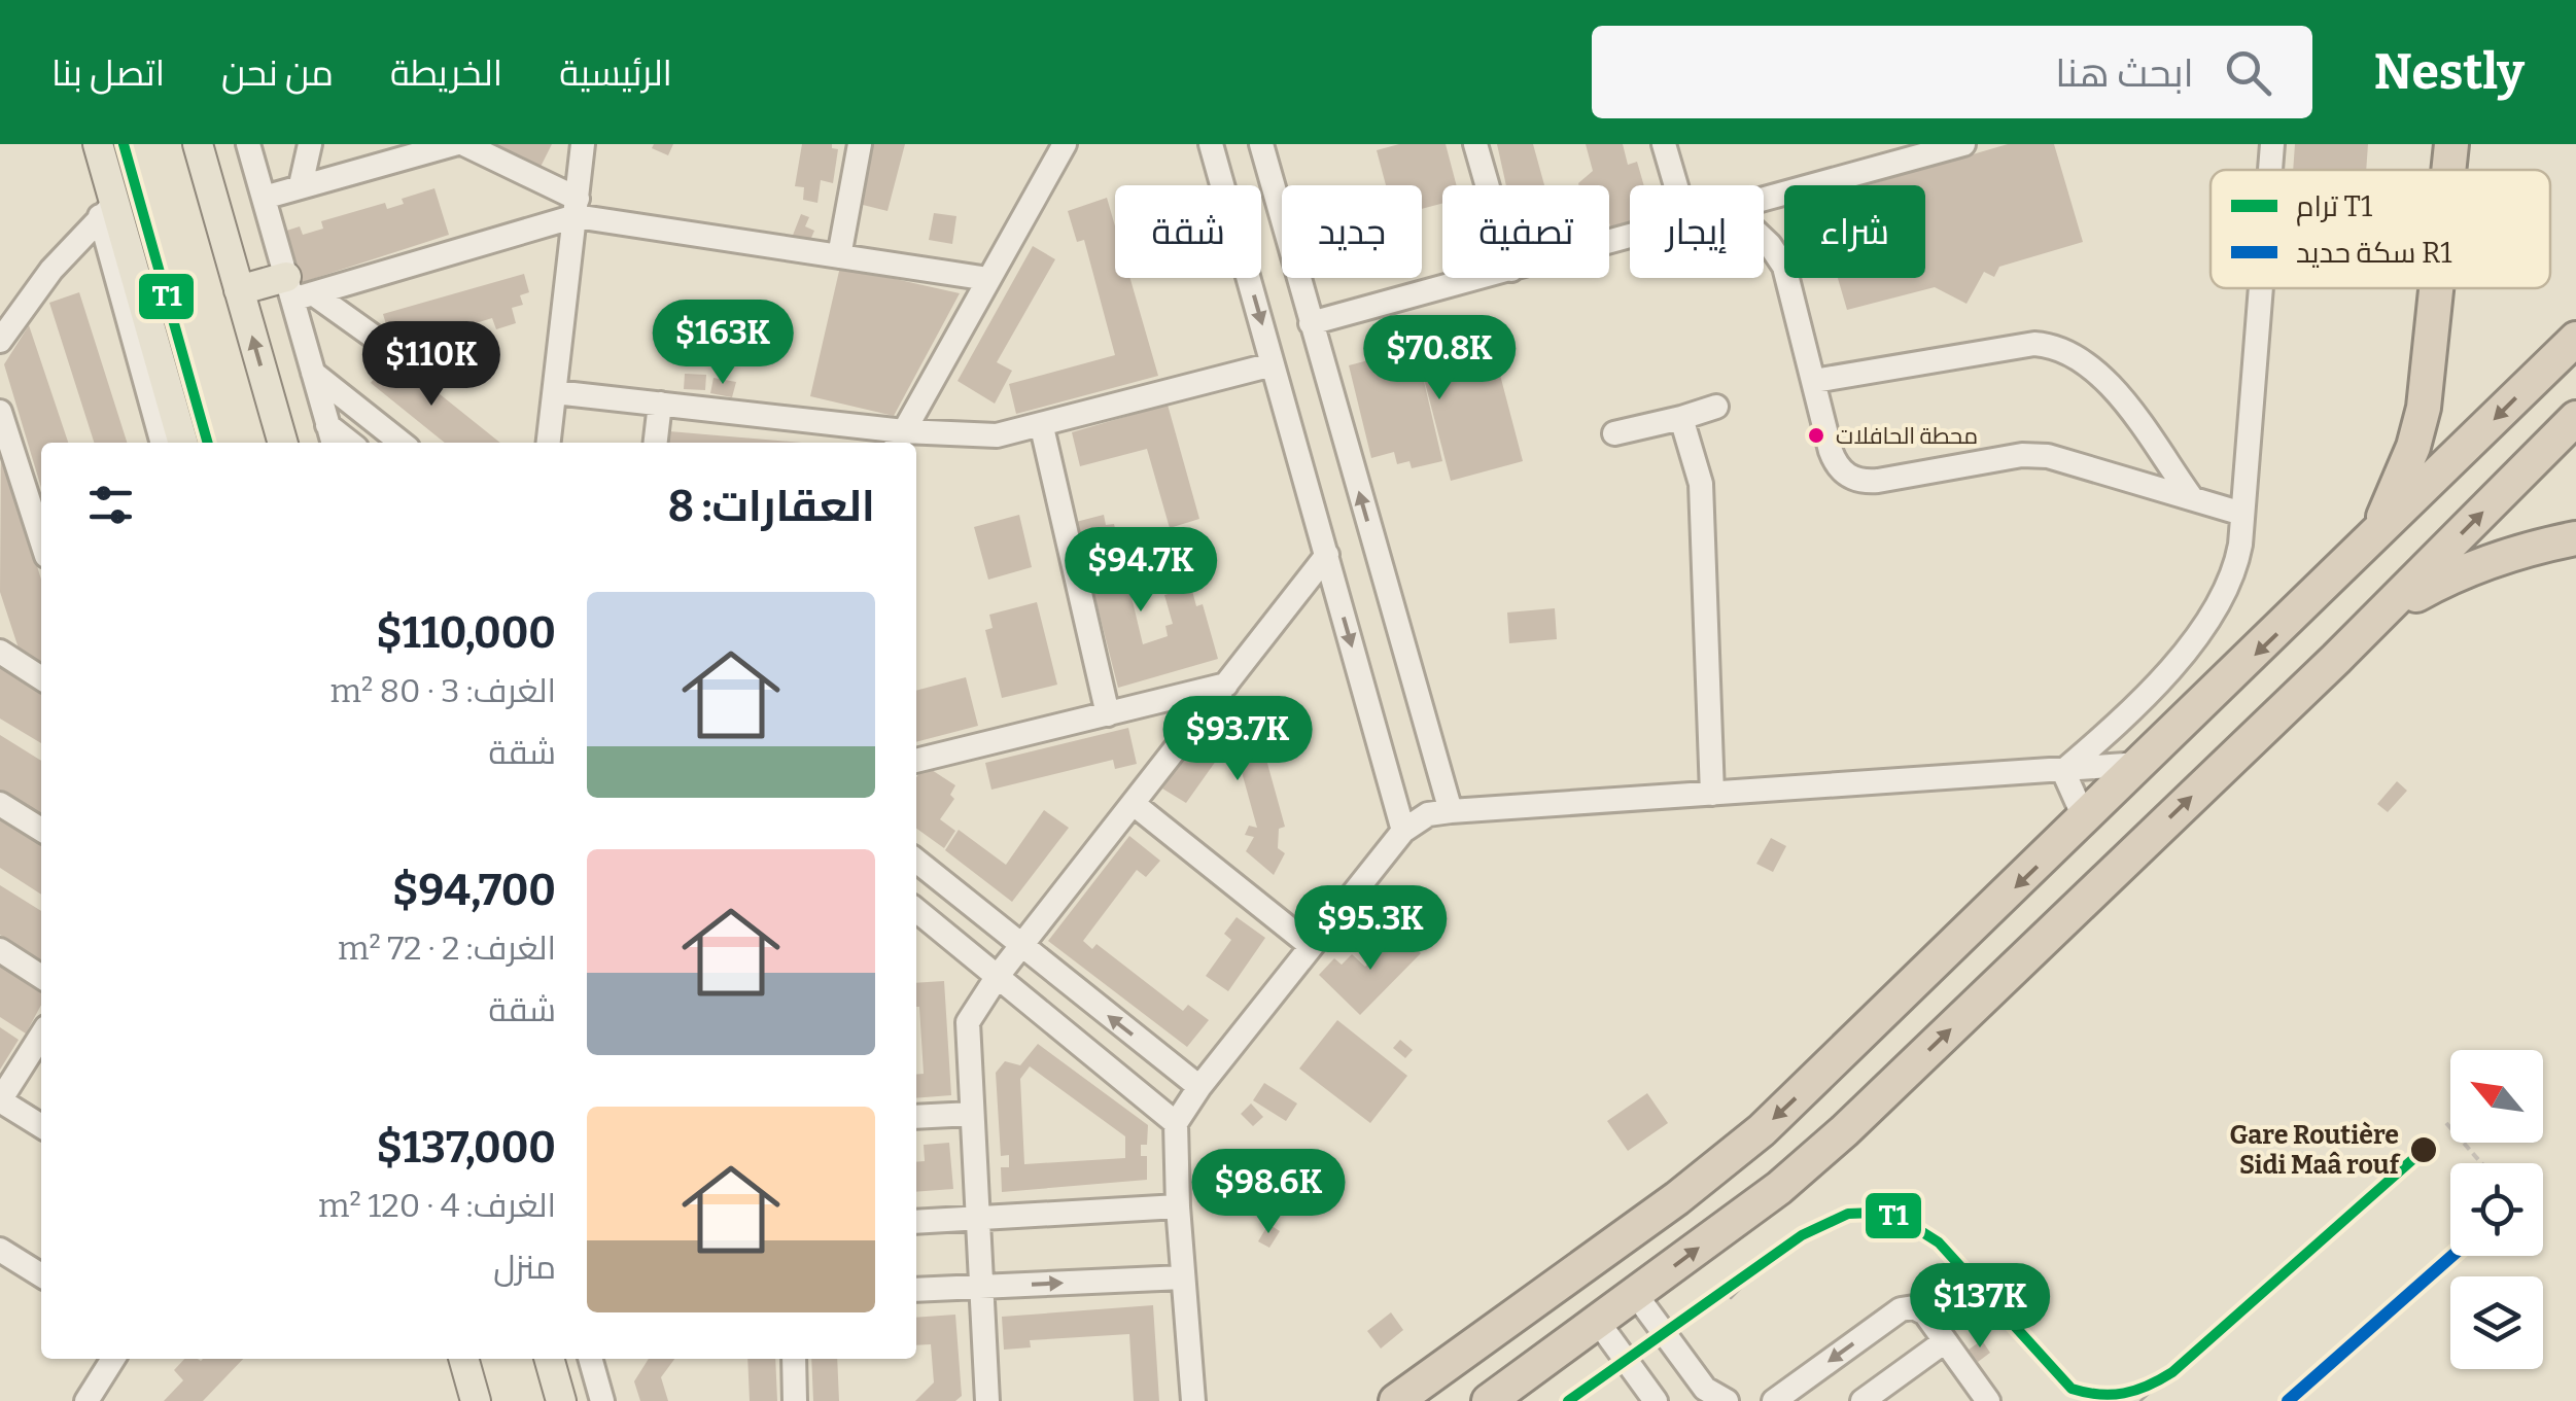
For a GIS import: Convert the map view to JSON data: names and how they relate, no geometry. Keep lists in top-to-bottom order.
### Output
{
  "places": ["محطة الحافلات", "Gare Routière Sidi Maâ rouf"],
  "lines": ["tram line T1", "rail line R1"],
  "legend": ["ترام T1", "سكة حديد R1"],
  "north": "top left",
  "page": {
    "header": "Nestly",
    "search": "ابحث هنا",
    "nav": [
      "الرئيسية",
      "الخريطة",
      "من نحن",
      "اتصل بنا"
    ],
    "chip": [
      "شراء",
      "إيجار",
      "تصفية",
      "جديد",
      "شقة"
    ],
    "price": [
      "$163K",
      "$70.8K",
      "$110K",
      "$94.7K",
      "$93.7K",
      "$95.3K",
      "$98.6K",
      "$137K"
    ],
    "heading": "العقارات: 8",
    "list": [
      {
        "name": "$110,000",
        "note": "الغرف: 3 · 80 m² · شقة"
      },
      {
        "name": "$94,700",
        "note": "الغرف: 2 · 72 m² · شقة"
      },
      {
        "name": "$137,000",
        "note": "الغرف: 4 · 120 m² · منزل"
      }
    ]
  }
}
